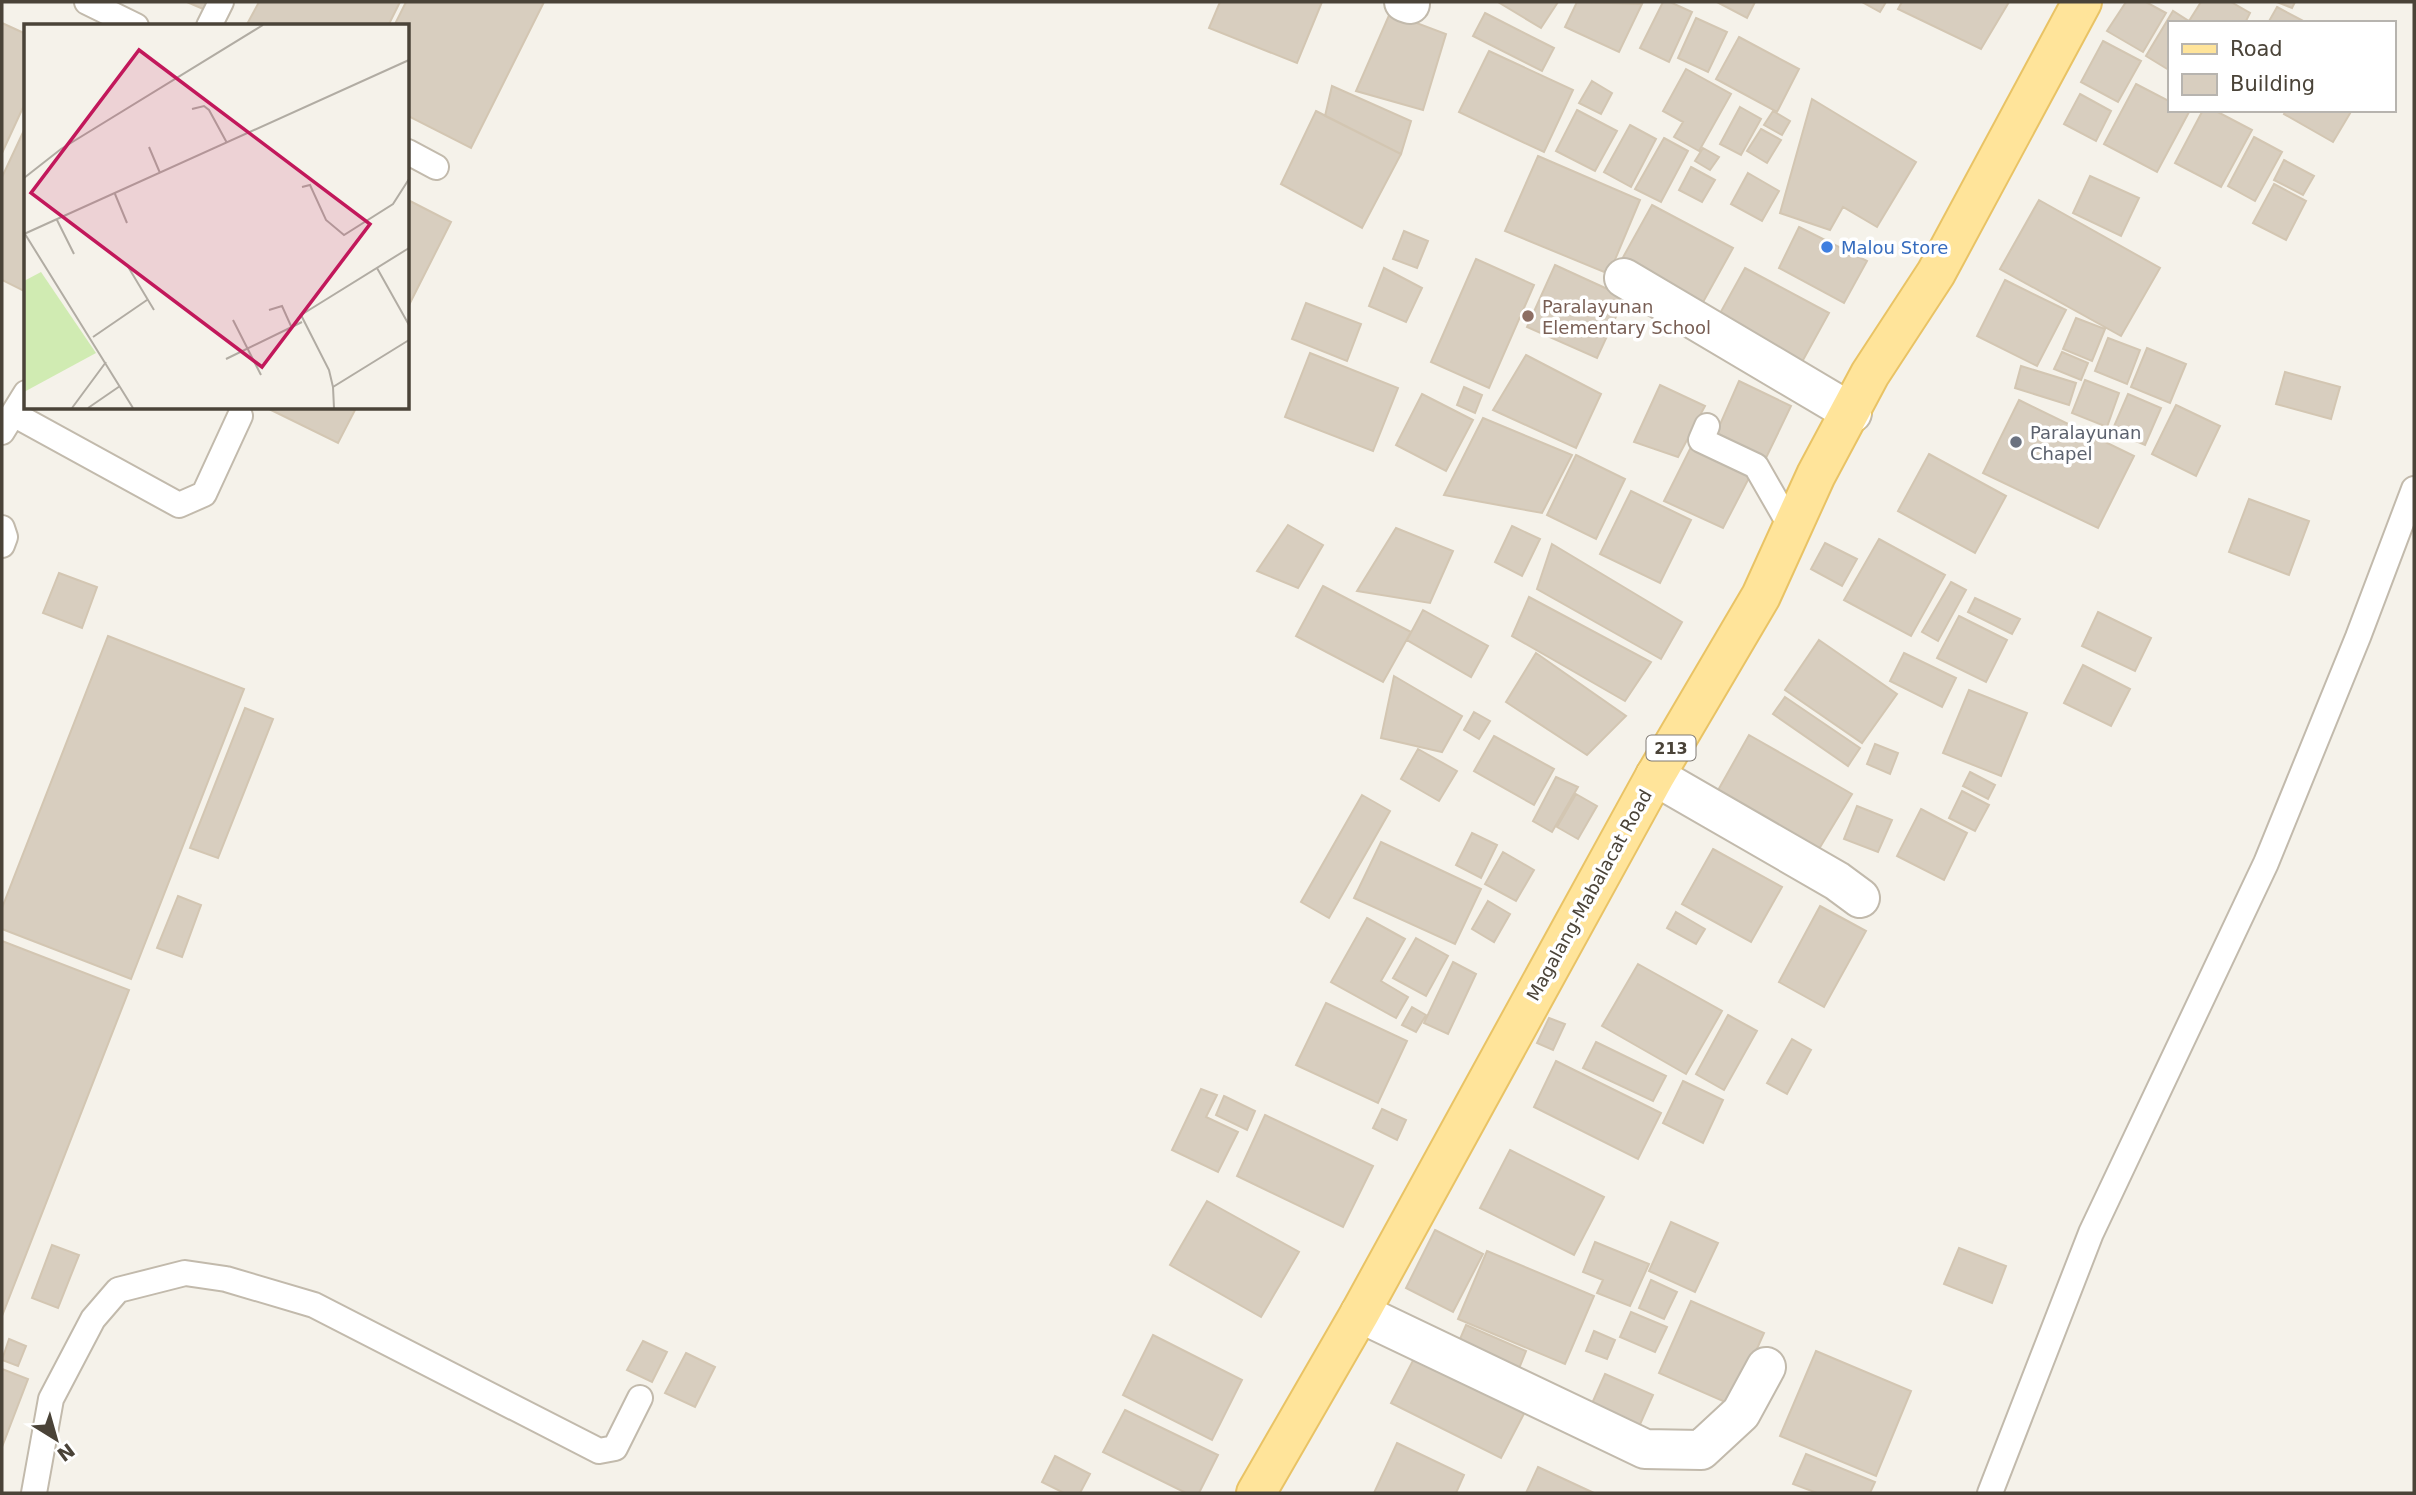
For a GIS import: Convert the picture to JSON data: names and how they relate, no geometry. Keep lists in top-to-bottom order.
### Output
{
  "streets": {
    "main road": ["213", "Magalang-Mabalacat Road"]
  },
  "places": ["Malou Store", "Paralayunan Elementary School", "Paralayunan Chapel"],
  "legend": ["Road", "Building"],
  "north": "bottom right"
}
